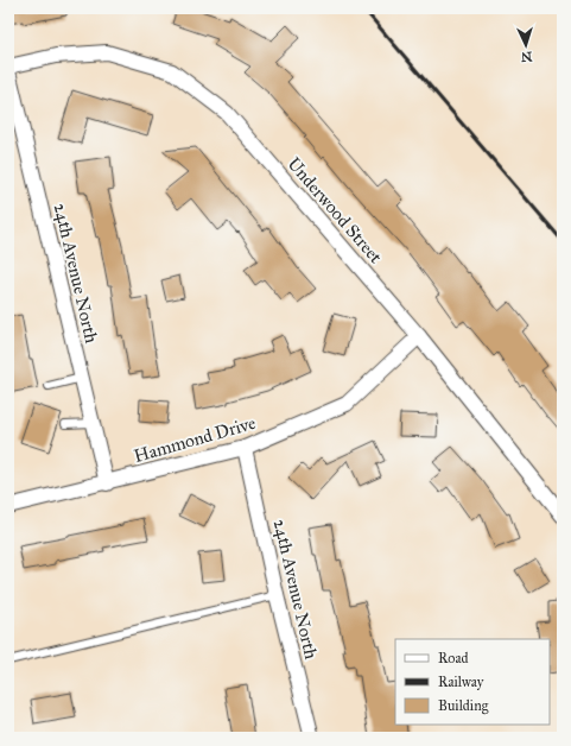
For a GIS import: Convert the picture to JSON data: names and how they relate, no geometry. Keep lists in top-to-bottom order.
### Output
{
  "streets": {
    "street": ["Underwood Street", "24th Avenue North", "Hammond Drive"]
  },
  "crossings": [
    ["Underwood Street", "Hammond Drive"],
    ["24th Avenue North", "Hammond Drive"]
  ],
  "legend": ["Road", "Railway", "Building"],
  "north": "bottom"
}
